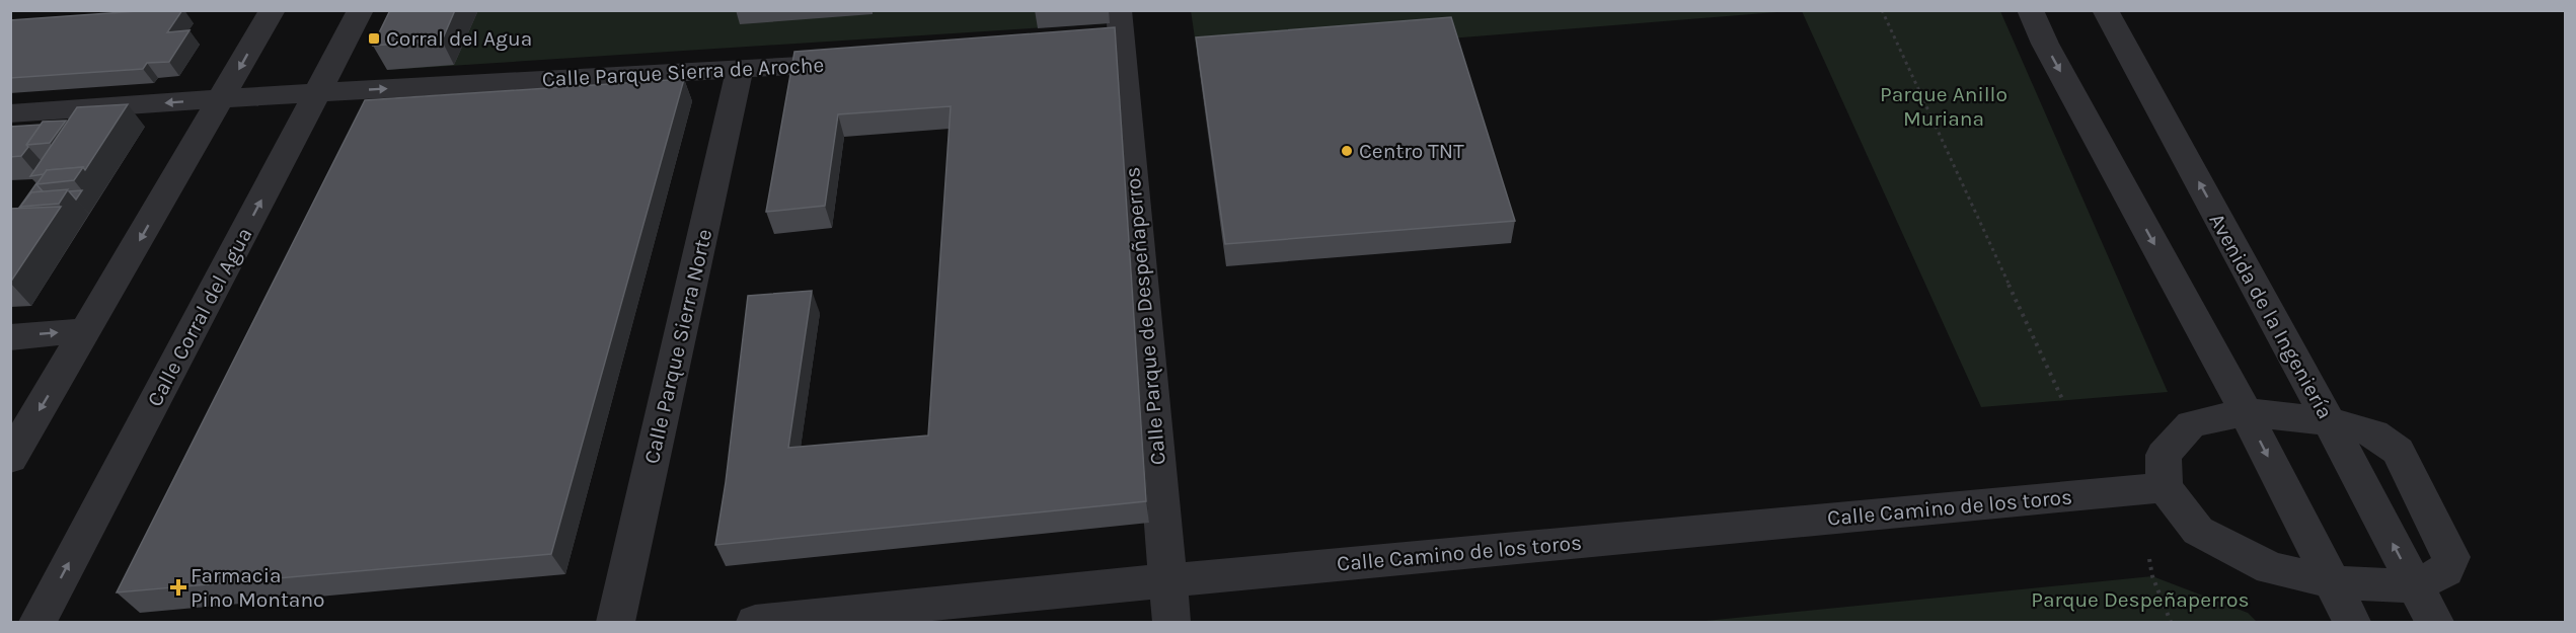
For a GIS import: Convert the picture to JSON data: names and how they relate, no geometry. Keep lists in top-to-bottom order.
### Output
{
  "streets": {
    "street": [
      "Calle Parque Sierra de Aroche",
      "Calle Parque de Despeñaperros",
      "Avenida de la Ingeniería",
      "Calle Corral del Agua",
      "Calle Parque Sierra Norte",
      "Calle Camino de los toros"
    ]
  },
  "crossings": [
    ["Calle Parque Sierra de Aroche", "Calle Corral del Agua"],
    ["Calle Parque Sierra de Aroche", "Calle Parque Sierra Norte"],
    ["Calle Parque de Despeñaperros", "Calle Camino de los toros"]
  ],
  "parks": ["Parque Anillo Muriana", "Parque Despeñaperros"],
  "places": {
    "transit": ["Corral del Agua"],
    "other": ["Centro TNT"],
    "health": ["Farmacia Pino Montano"]
  }
}
